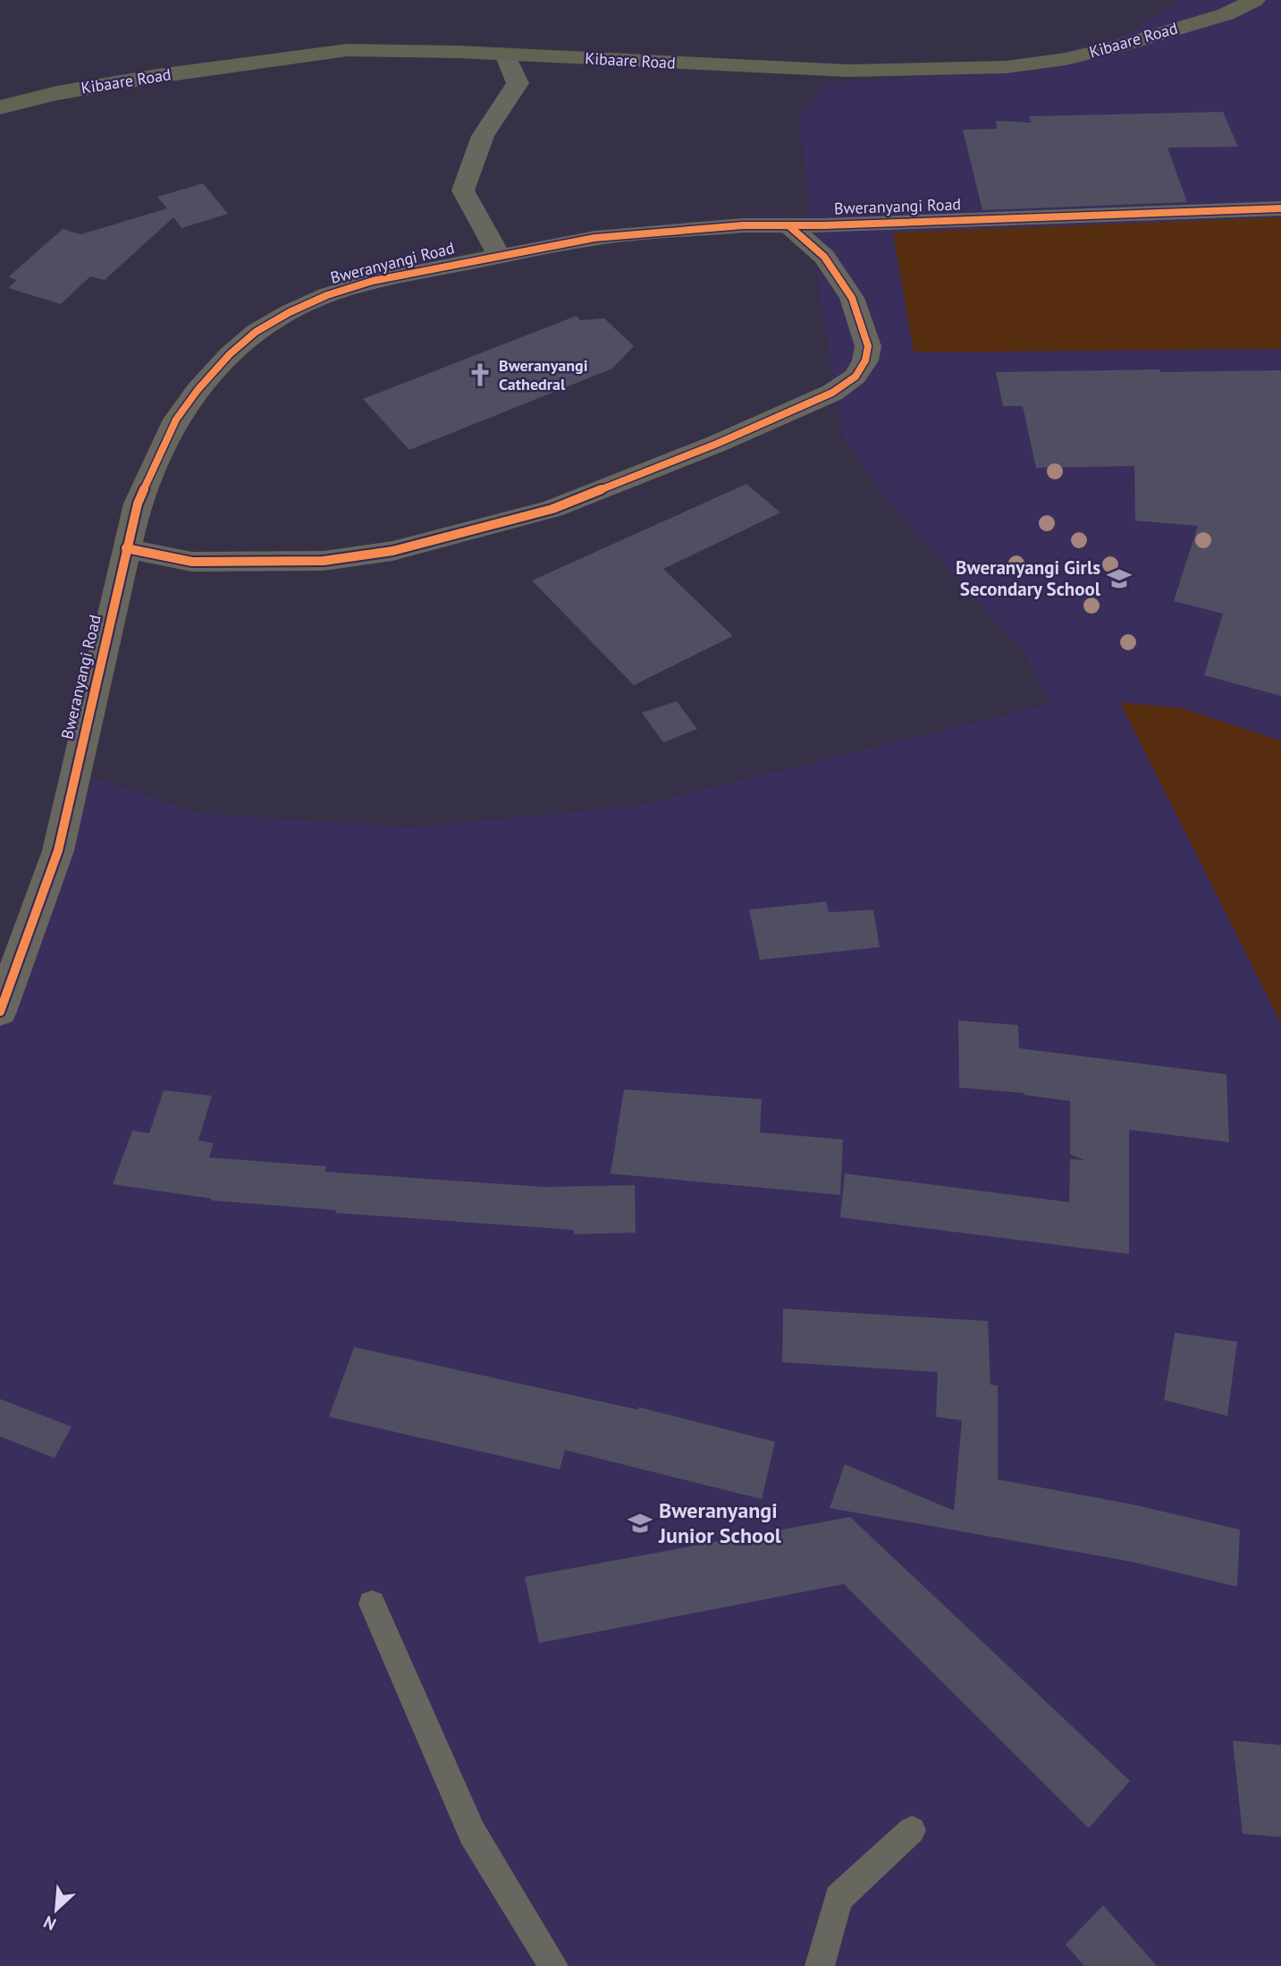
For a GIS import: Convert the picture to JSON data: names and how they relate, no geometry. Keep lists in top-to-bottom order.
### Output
{
  "streets": {
    "main road": ["Kibaare Road"],
    "street": ["Bweranyangi Road"]
  },
  "places": {
    "church": ["Bweranyangi Cathedral"],
    "school or university": ["Bweranyangi Girls Secondary School", "Bweranyangi Junior School"]
  },
  "north": "bottom left"
}
